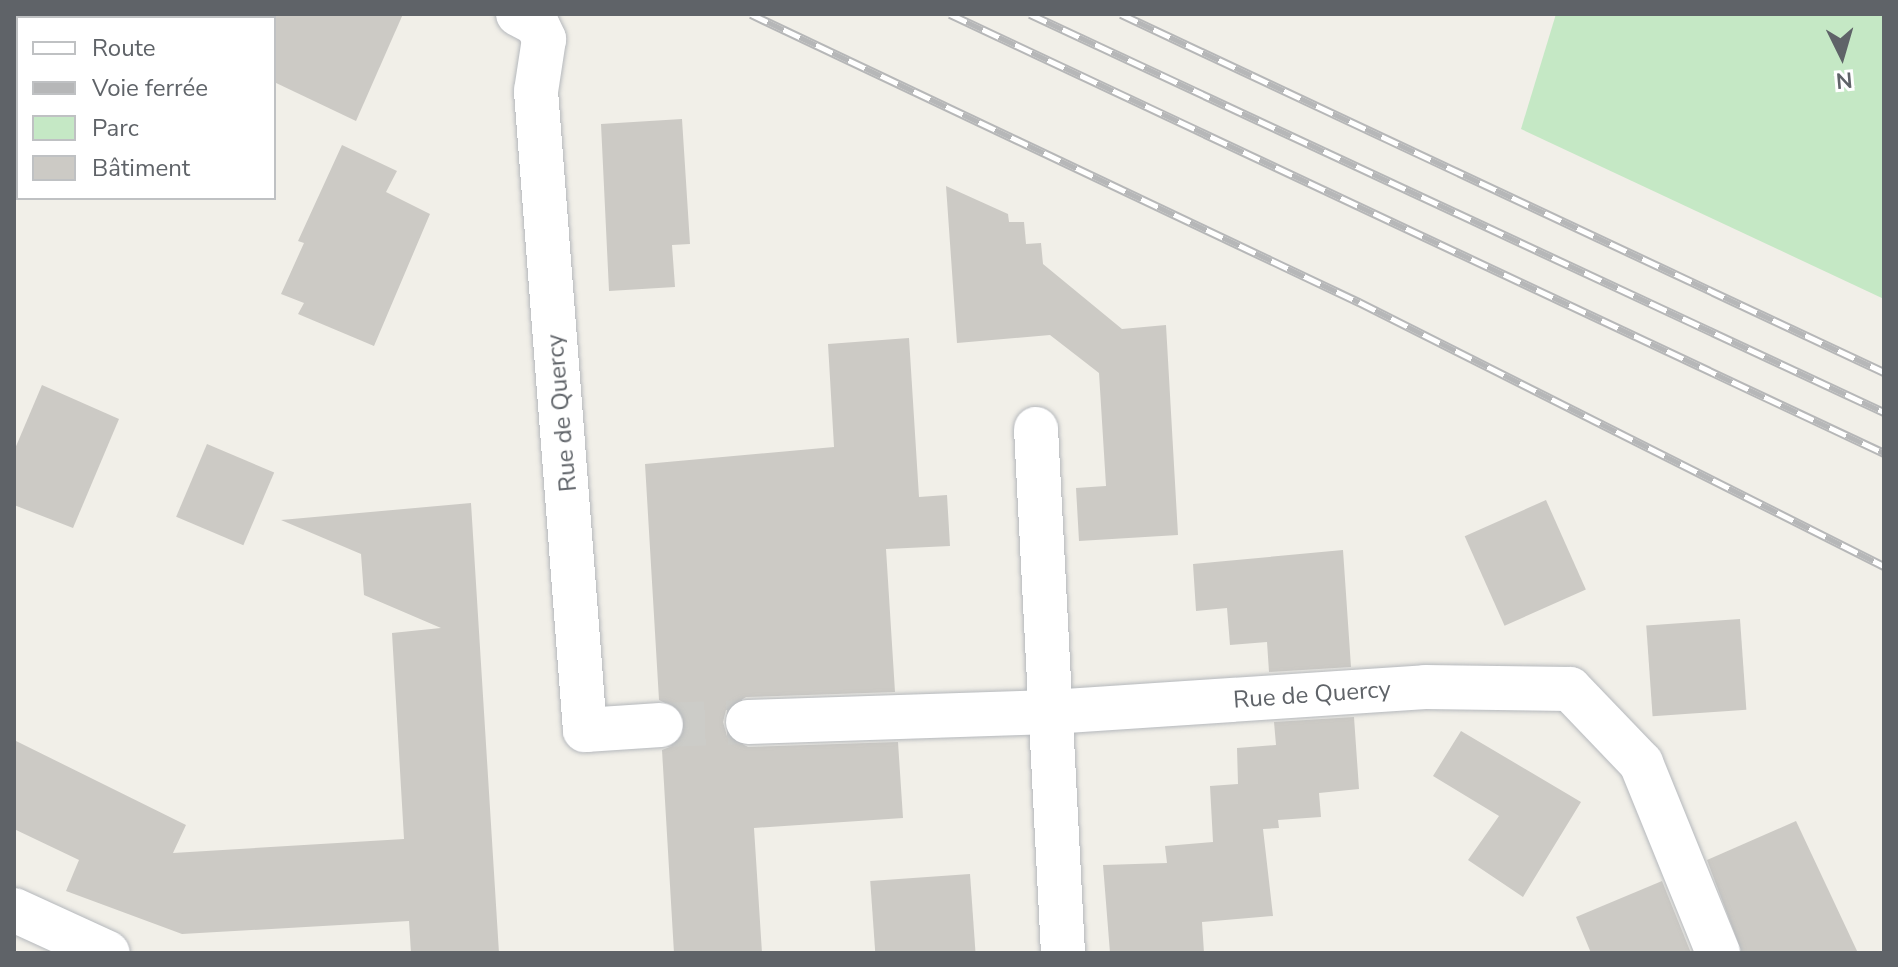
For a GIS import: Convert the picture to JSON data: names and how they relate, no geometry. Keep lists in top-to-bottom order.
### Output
{
  "streets": {
    "street": ["Rue de Quercy"]
  },
  "legend": [
    "Route",
    "Voie ferrée",
    "Parc",
    "Bâtiment"
  ],
  "north": "bottom"
}
